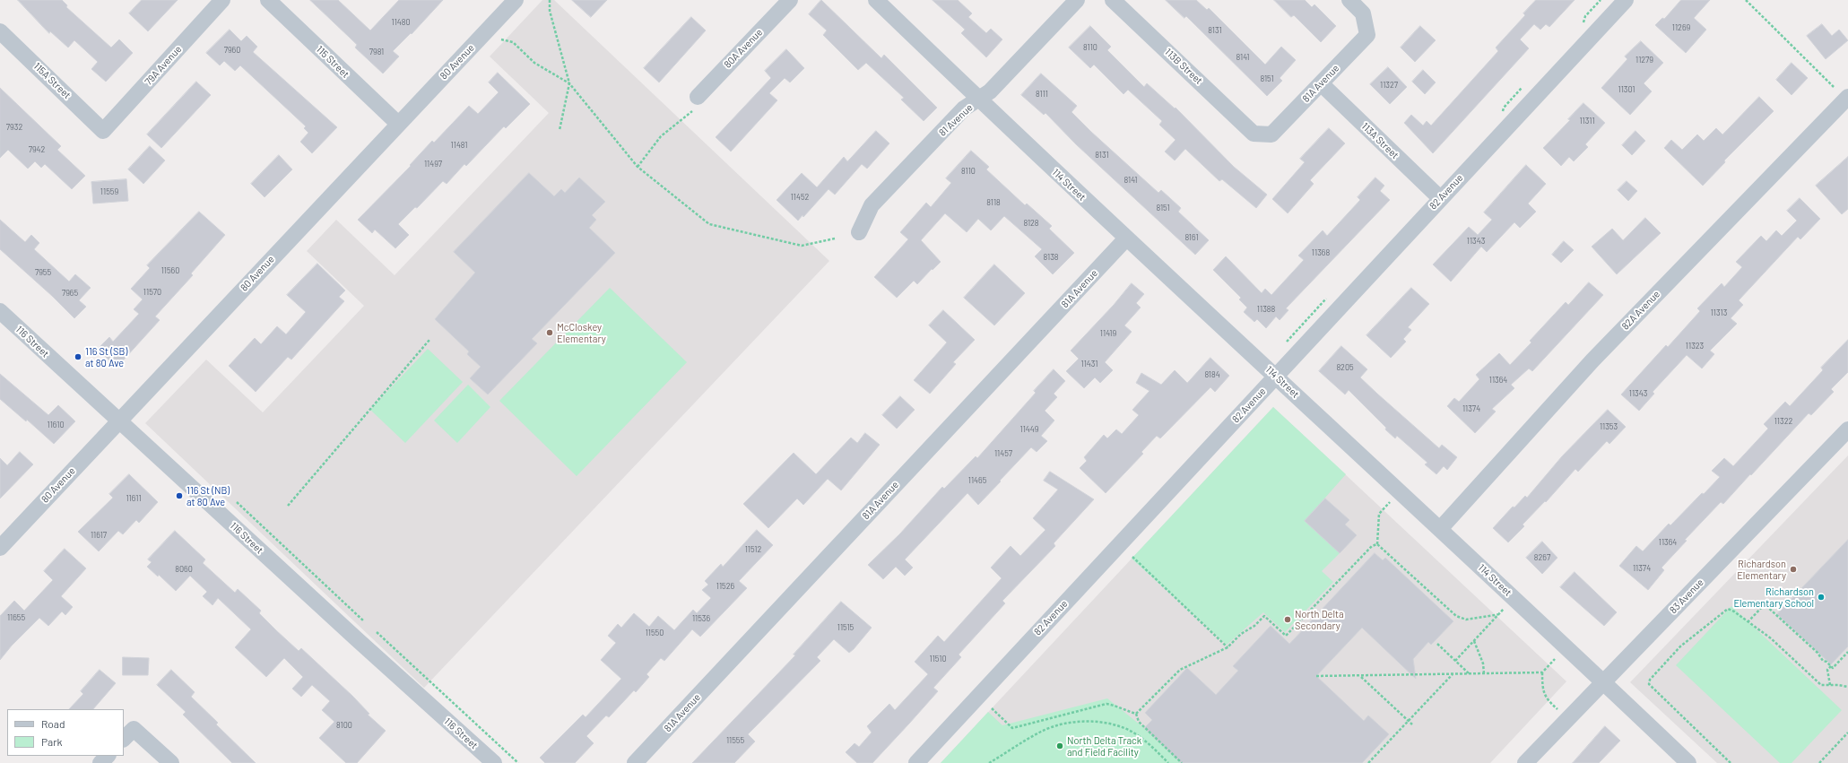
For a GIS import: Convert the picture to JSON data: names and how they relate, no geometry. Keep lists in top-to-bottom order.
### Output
{
  "streets": {
    "street": [
      "80A Avenue",
      "115 Street",
      "80 Avenue",
      "79A Avenue",
      "113B Street",
      "115A Street",
      "81A Avenue",
      "81 Avenue",
      "113A Street",
      "114 Street",
      "82 Avenue",
      "82A Avenue",
      "116 Street",
      "83 Avenue"
    ]
  },
  "crossings": [
    ["115 Street", "80 Avenue"],
    ["80 Avenue", "116 Street"],
    ["79A Avenue", "115A Street"],
    ["113B Street", "81A Avenue"],
    ["81A Avenue", "113A Street"],
    ["81A Avenue", "114 Street"],
    ["81 Avenue", "114 Street"],
    ["113A Street", "82 Avenue"],
    ["114 Street", "82 Avenue"],
    ["114 Street", "82A Avenue"],
    ["114 Street", "83 Avenue"]
  ],
  "places": [
    "McCloskey Elementary",
    "116 St (SB) at 80 Ave",
    "116 St (NB) at 80 Ave",
    "Richardson Elementary",
    "Richardson Elementary School",
    "North Delta Secondary",
    "North Delta Track and Field Facility"
  ],
  "house_numbers": [
    "11480",
    "11269",
    "8131",
    "8110",
    "7960",
    "7981",
    "8141",
    "11279",
    "8151",
    "11327",
    "11301",
    "8111",
    "11311",
    "7932",
    "11481",
    "7942",
    "8131",
    "11497",
    "8110",
    "8141",
    "11559",
    "11452",
    "8118",
    "8151",
    "8128",
    "8161",
    "11343",
    "11368",
    "8138",
    "11560",
    "7955",
    "11570",
    "7965",
    "11388",
    "11313",
    "11419",
    "11323",
    "11431",
    "8205",
    "8184",
    "11364",
    "11343",
    "11374",
    "11322",
    "11610",
    "11353",
    "11449",
    "11457",
    "11465",
    "11611",
    "11617",
    "11364",
    "11512",
    "8267",
    "11374",
    "8060",
    "11526",
    "11655",
    "11536",
    "11515",
    "11550",
    "11510",
    "8100",
    "11555"
  ],
  "legend": ["Road", "Park"]
}
